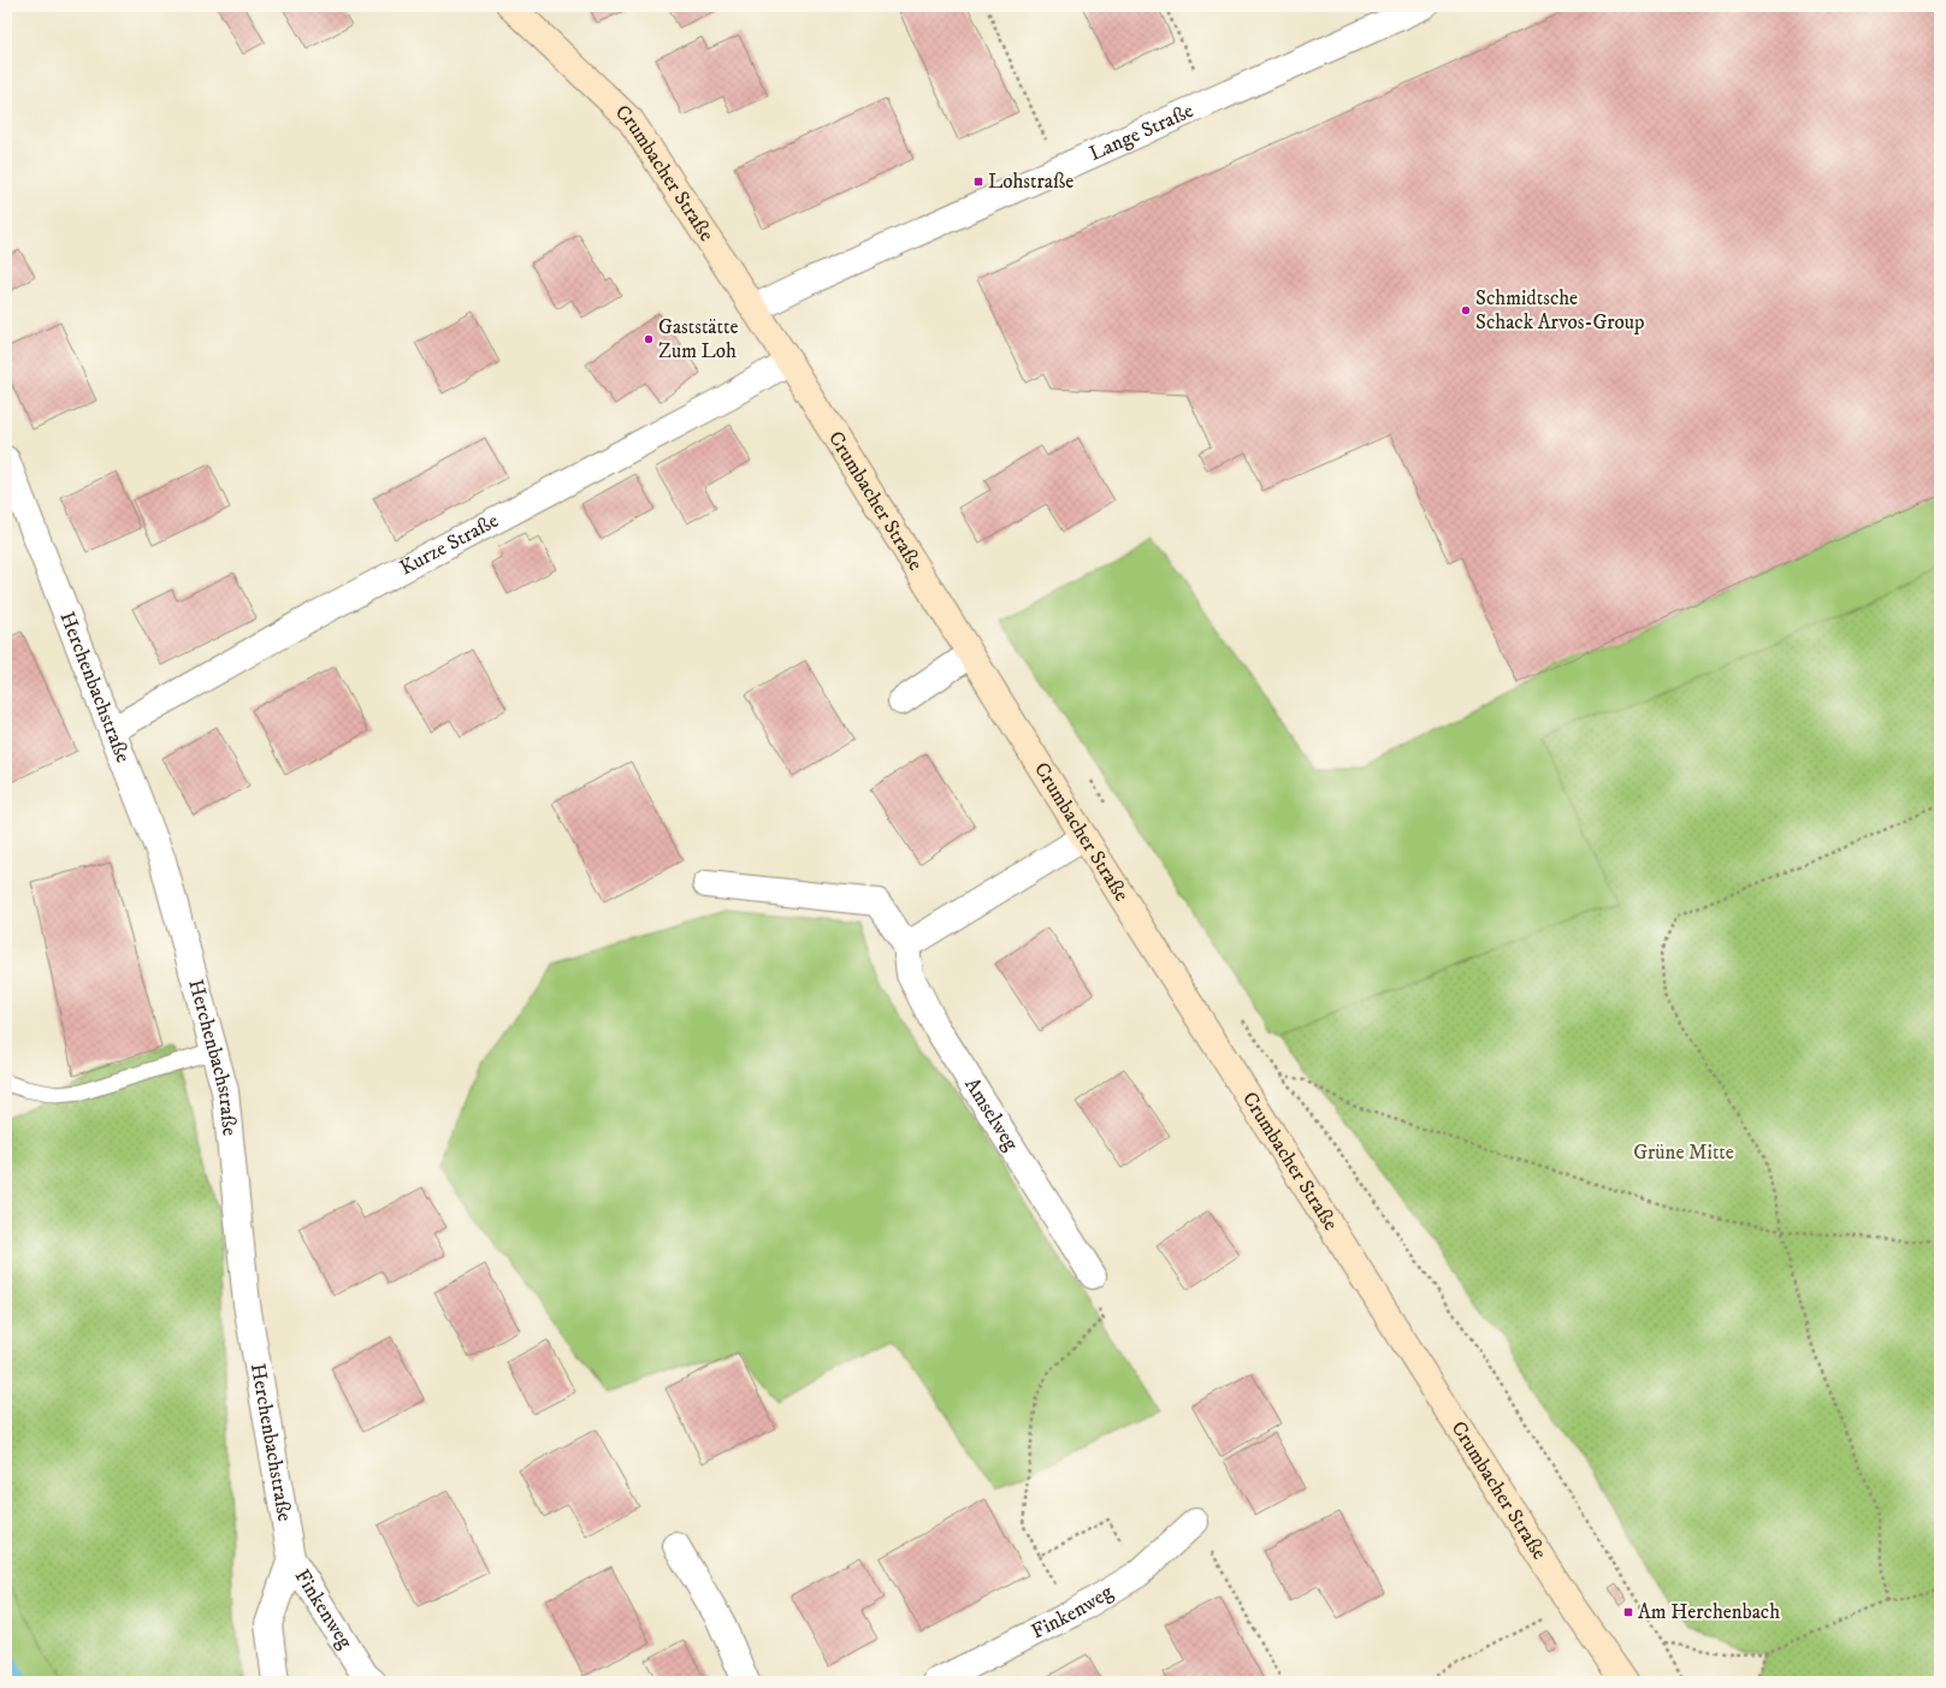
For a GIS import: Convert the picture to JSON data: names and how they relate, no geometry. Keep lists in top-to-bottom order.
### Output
{
  "streets": {
    "main road": ["Crumbacher Straße"],
    "street": [
      "Lange Straße",
      "Kurze Straße",
      "Herchenbachstraße",
      "Amselweg",
      "Finkenweg"
    ]
  },
  "crossings": [
    ["Lange Straße", "Crumbacher Straße"],
    ["Crumbacher Straße", "Kurze Straße"],
    ["Kurze Straße", "Herchenbachstraße"],
    ["Herchenbachstraße", "Finkenweg"]
  ],
  "parks": ["Grüne Mitte"],
  "places": {
    "transit": ["Lohstraße", "Am Herchenbach"],
    "other": ["Schmidtsche Schack Arvos-Group", "Gaststätte Zum Loh"]
  }
}
